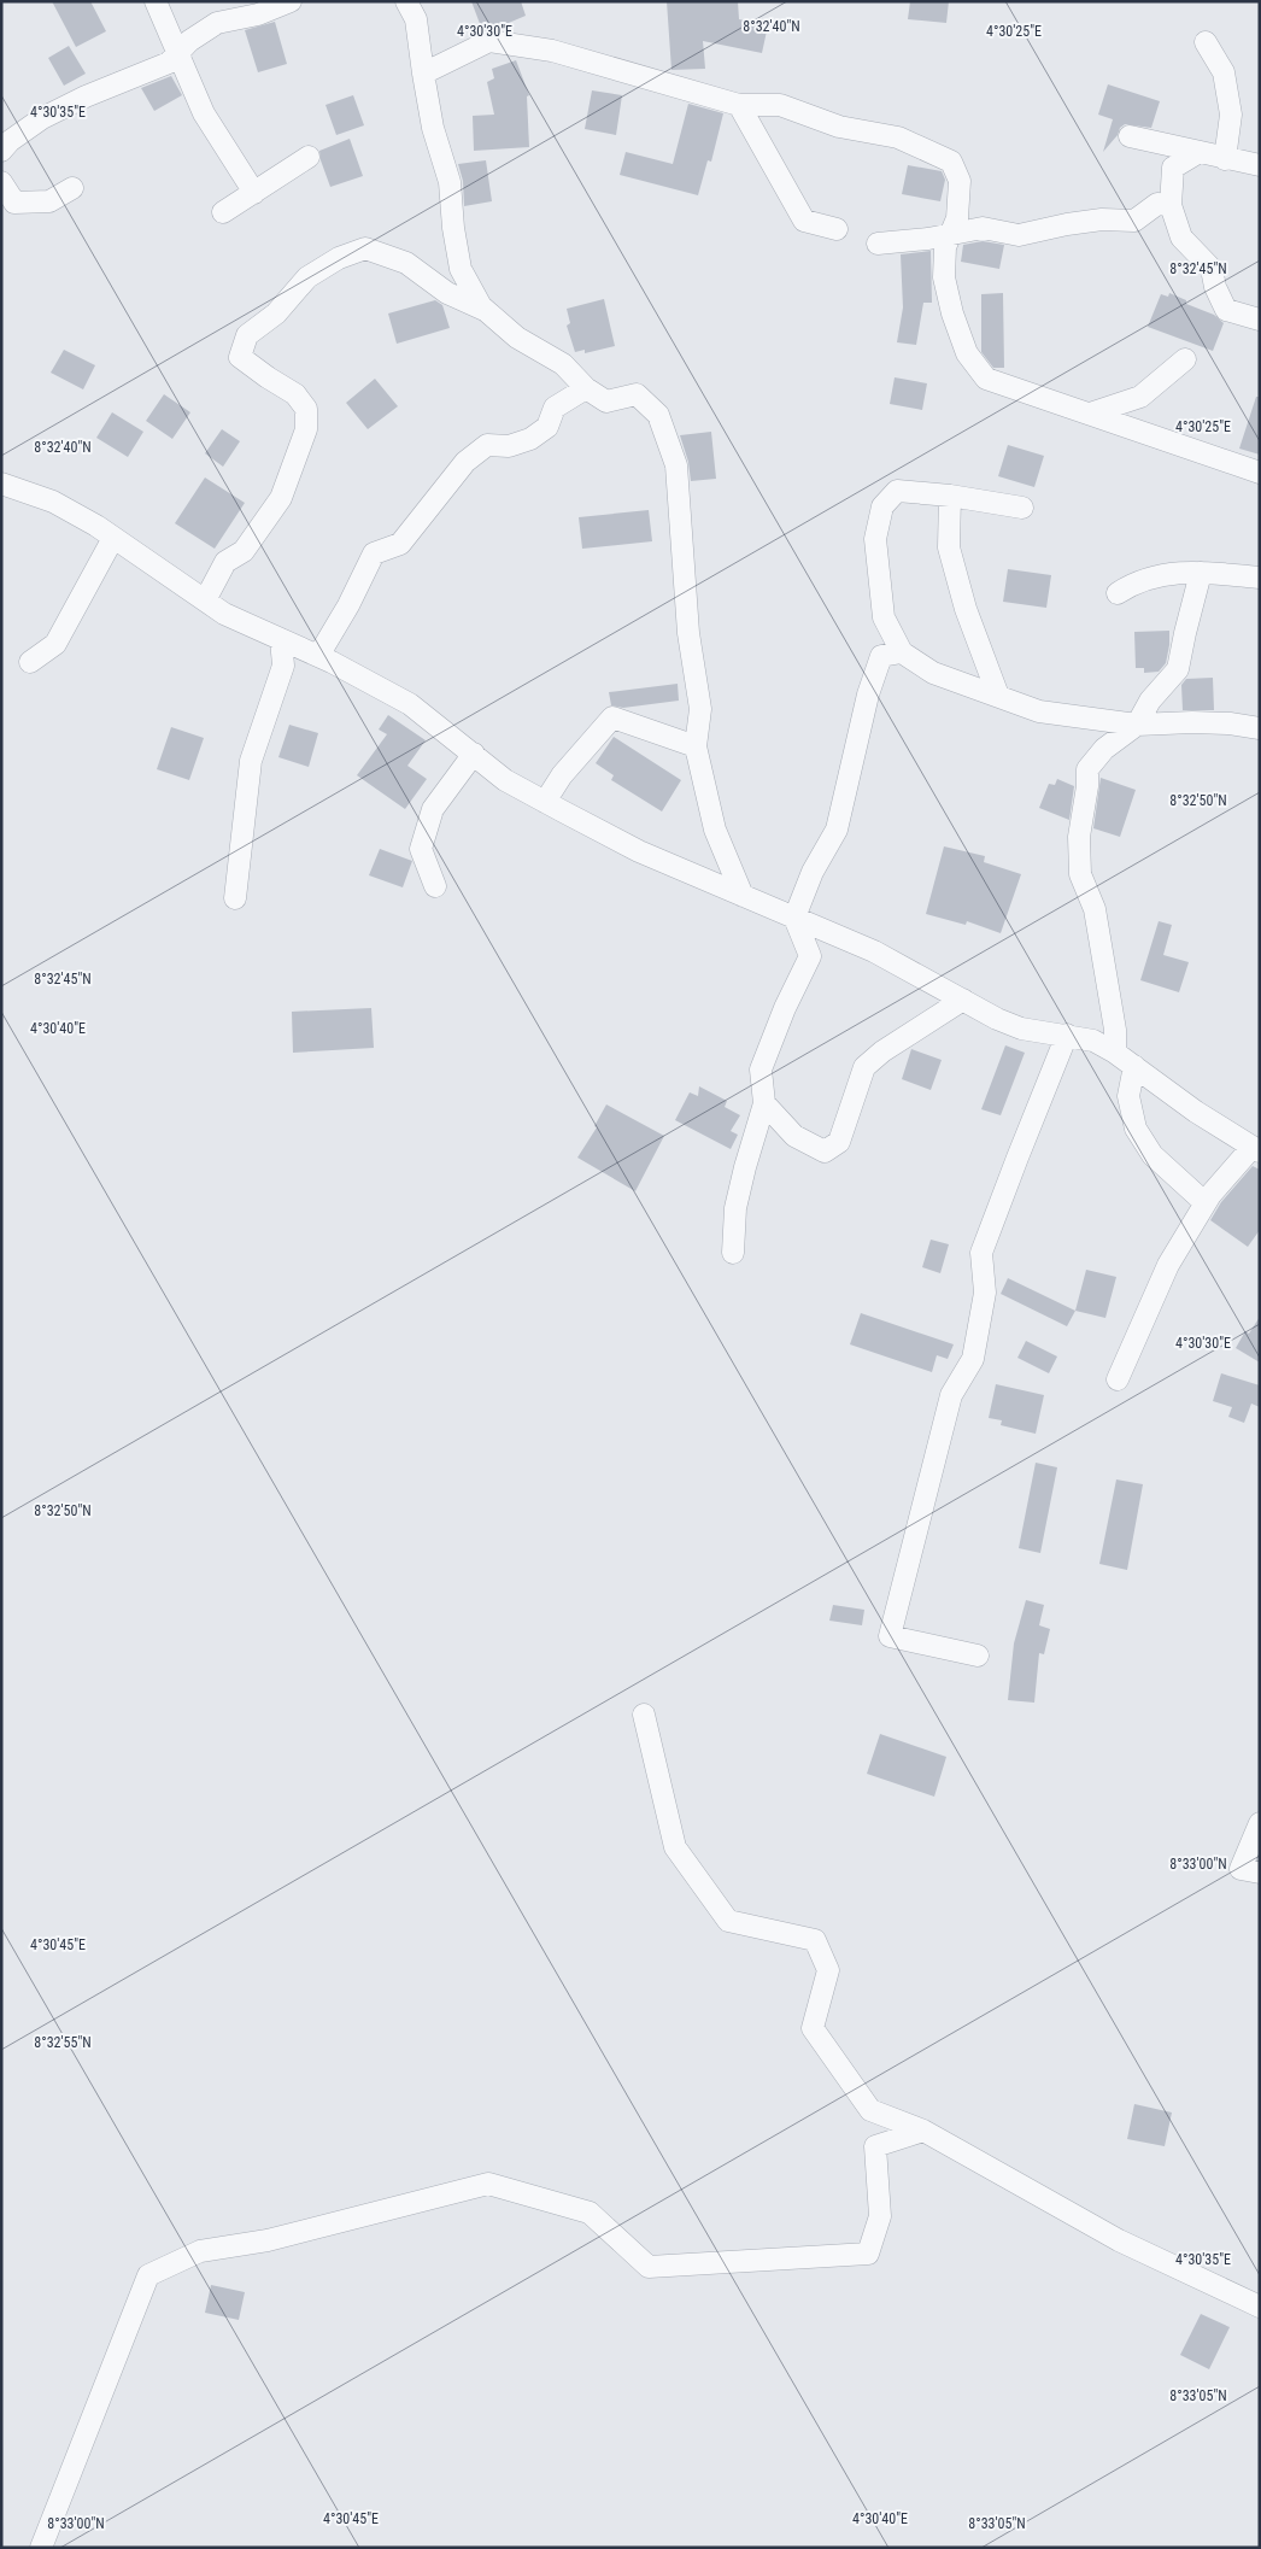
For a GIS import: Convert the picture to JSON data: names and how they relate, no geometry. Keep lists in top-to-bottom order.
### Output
{
  "coordinates": [
    "8°32'40\"N",
    "4°30'30\"E",
    "4°30'25\"E",
    "4°30'35\"E",
    "8°32'45\"N",
    "8°32'50\"N",
    "4°30'40\"E",
    "8°33'00\"N",
    "4°30'45\"E",
    "8°32'55\"N",
    "8°33'05\"N"
  ]
}
